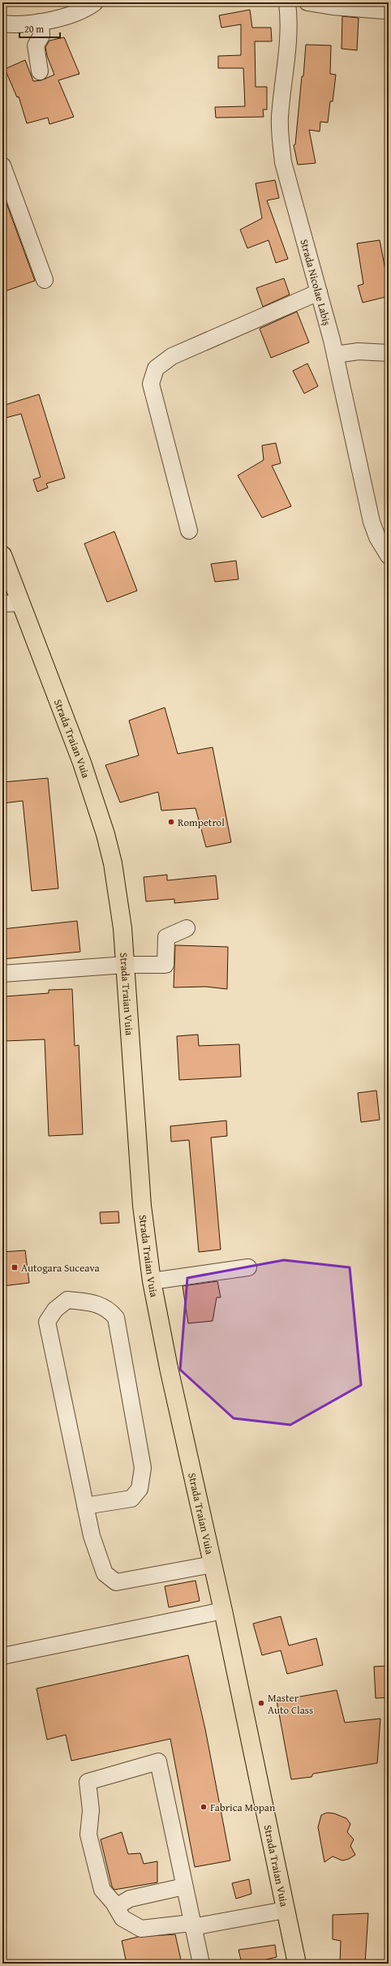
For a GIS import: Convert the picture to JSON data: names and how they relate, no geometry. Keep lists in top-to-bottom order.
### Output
{
  "streets": {
    "main road": ["Strada Traian Vuia"],
    "street": ["Strada Nicolae Labiș"]
  },
  "places": {
    "other": ["Rompetrol", "Master Auto Class", "Fabrica Mopan"],
    "transit": ["Autogara Suceava"]
  },
  "scale_bar": "20 m"
}
